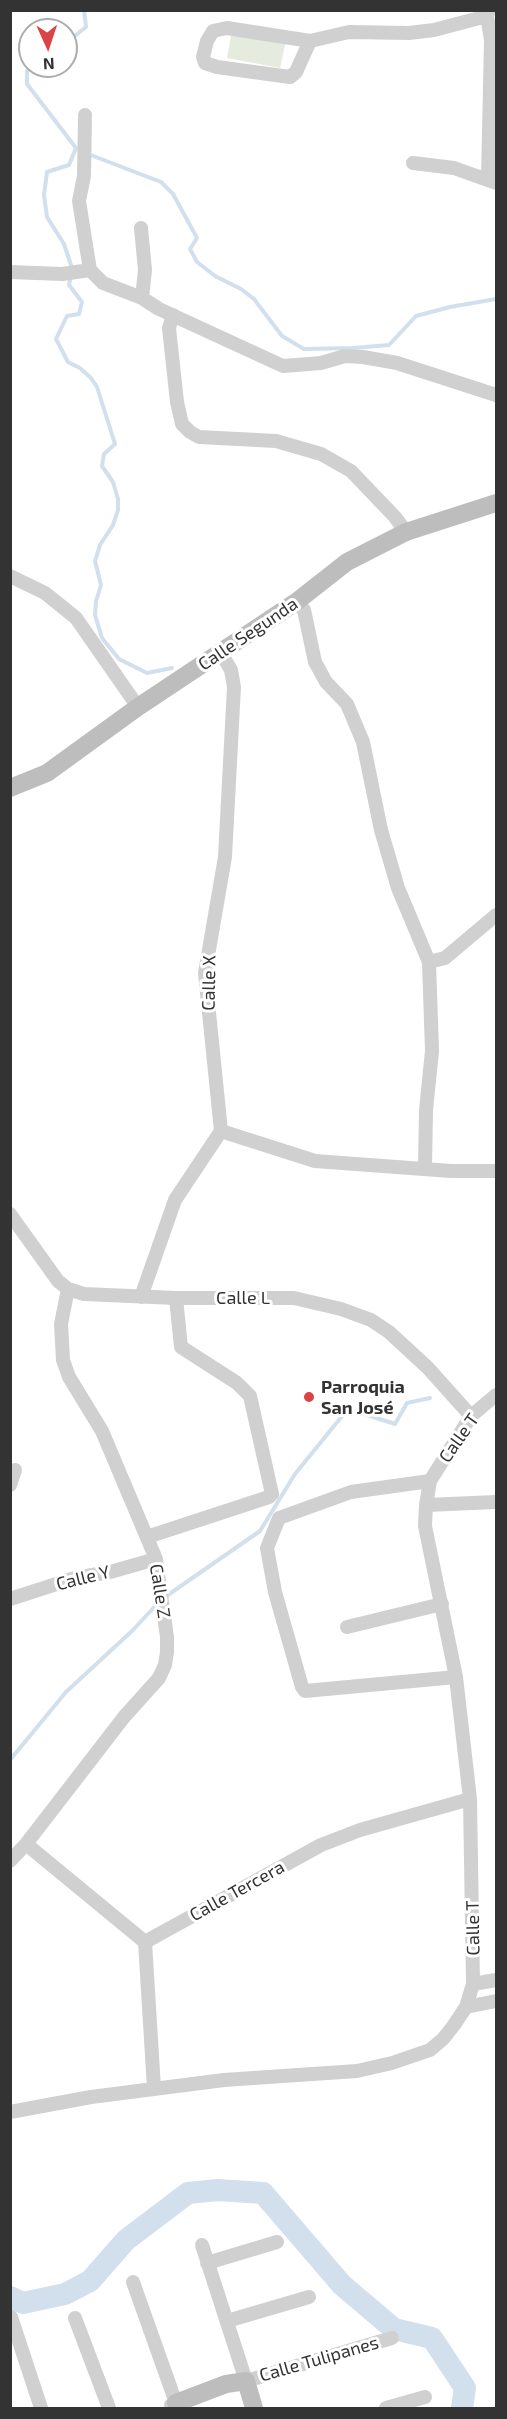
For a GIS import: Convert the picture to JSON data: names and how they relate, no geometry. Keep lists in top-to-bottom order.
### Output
{
  "streets": {
    "street": [
      "Calle Segunda",
      "Calle X",
      "Calle L",
      "Calle T",
      "Calle Y",
      "Calle Z",
      "Calle Tercera",
      "Calle Tulipanes"
    ]
  },
  "crossings": [
    ["Calle Segunda", "Calle X"],
    ["Calle L", "Calle T"],
    ["Calle L", "Calle Z"],
    ["Calle T", "Calle Tercera"],
    ["Calle Y", "Calle Z"]
  ],
  "places": ["Parroquia San José"],
  "north": "bottom"
}
